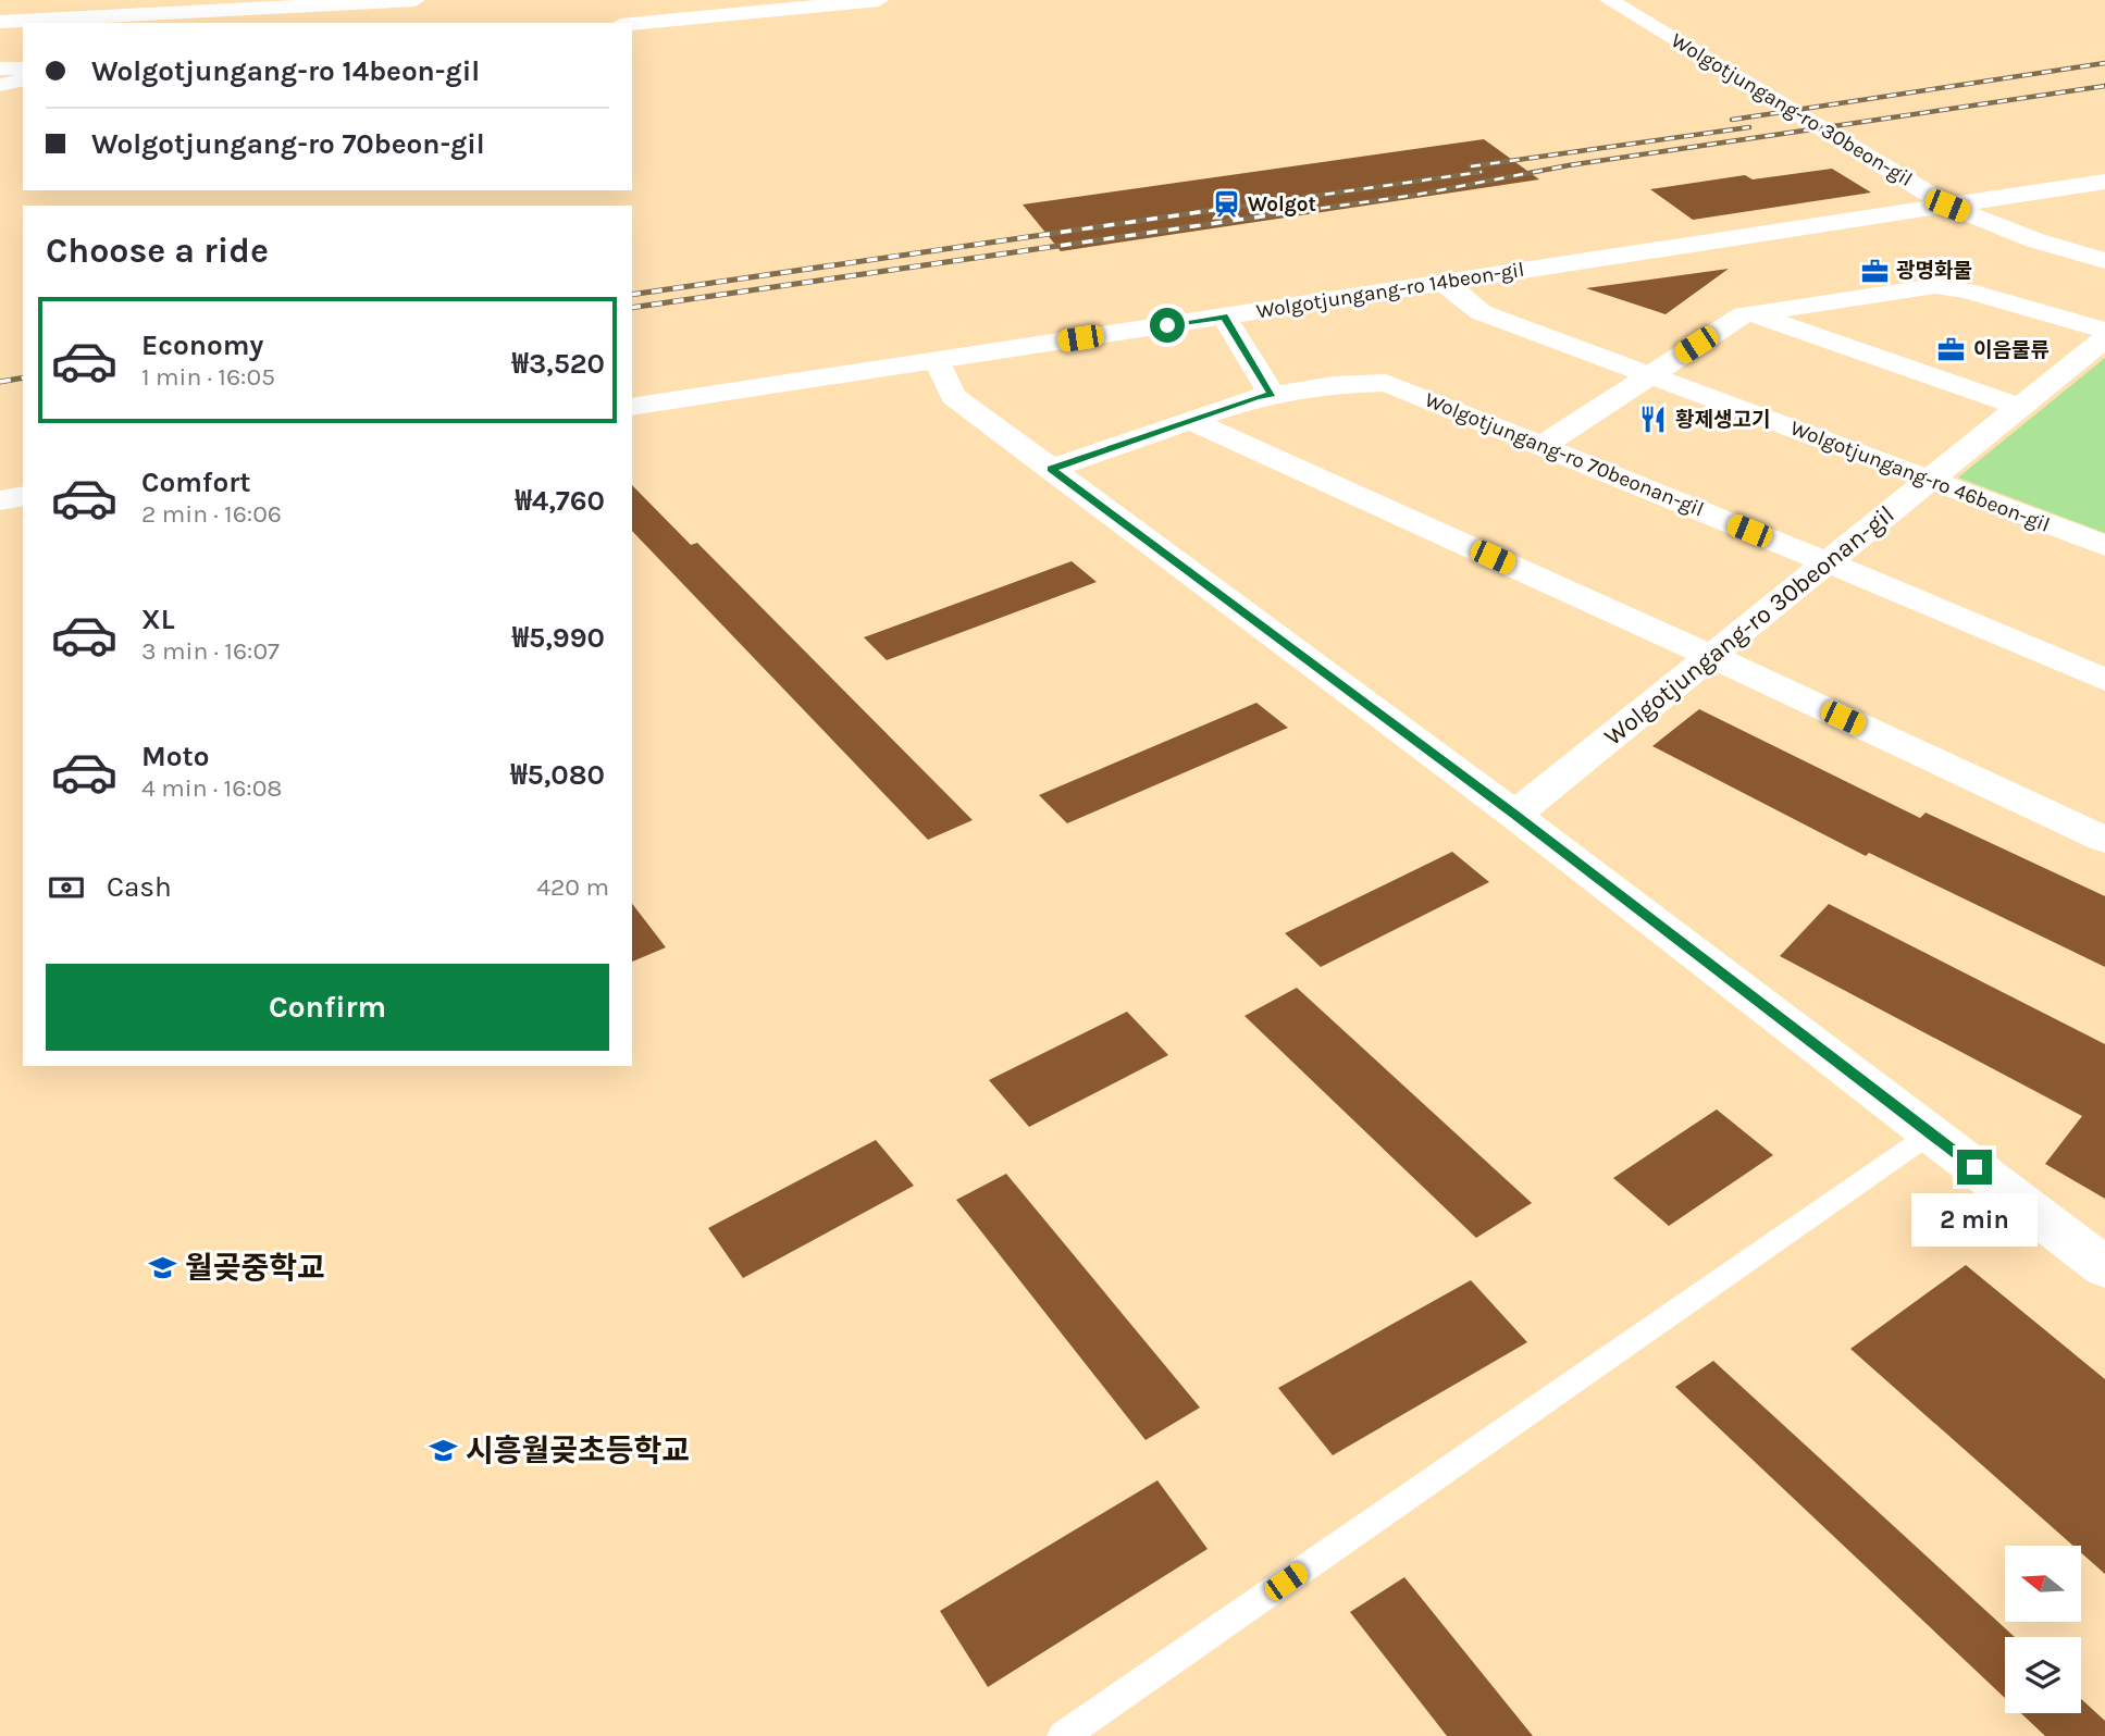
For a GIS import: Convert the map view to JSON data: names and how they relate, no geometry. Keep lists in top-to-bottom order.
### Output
{
  "streets": {
    "main road": ["Wolgotjungang-ro 30beon-gil", "Wolgotjungang-ro 14beon-gil", "Wolgotjungang-ro 46beon-gil"],
    "street": ["Wolgotjungang-ro 70beonan-gil", "Wolgotjungang-ro 30beonan-gil"]
  },
  "crossings": [
    ["Wolgotjungang-ro 30beon-gil", "Wolgotjungang-ro 14beon-gil"],
    ["Wolgotjungang-ro 14beon-gil", "Wolgotjungang-ro 46beon-gil"],
    ["Wolgotjungang-ro 70beonan-gil", "Wolgotjungang-ro 30beonan-gil"],
    ["Wolgotjungang-ro 46beon-gil", "Wolgotjungang-ro 30beonan-gil"]
  ],
  "places": {
    "station": ["Wolgot"],
    "office": ["광명화물", "이음물류"],
    "restaurant": ["황제생고기"],
    "school or university": ["월곶중학교", "시흥월곶초등학교"]
  },
  "north": "left",
  "page": {
    "banner": ["Wolgotjungang-ro 14beon-gil", "Wolgotjungang-ro 70beon-gil"],
    "heading": "Choose a ride",
    "list": [
      {
        "name": "Economy",
        "note": "1 min · 16:05",
        "value": "₩3,520"
      },
      {
        "name": "Comfort",
        "note": "2 min · 16:06",
        "value": "₩4,760"
      },
      {
        "name": "XL",
        "note": "3 min · 16:07",
        "value": "₩5,990"
      },
      {
        "name": "Moto",
        "note": "4 min · 16:08",
        "value": "₩5,080"
      }
    ],
    "pay": ["Cash", "420 m"],
    "buttons": "Confirm",
    "bubble": "2 min"
  }
}
